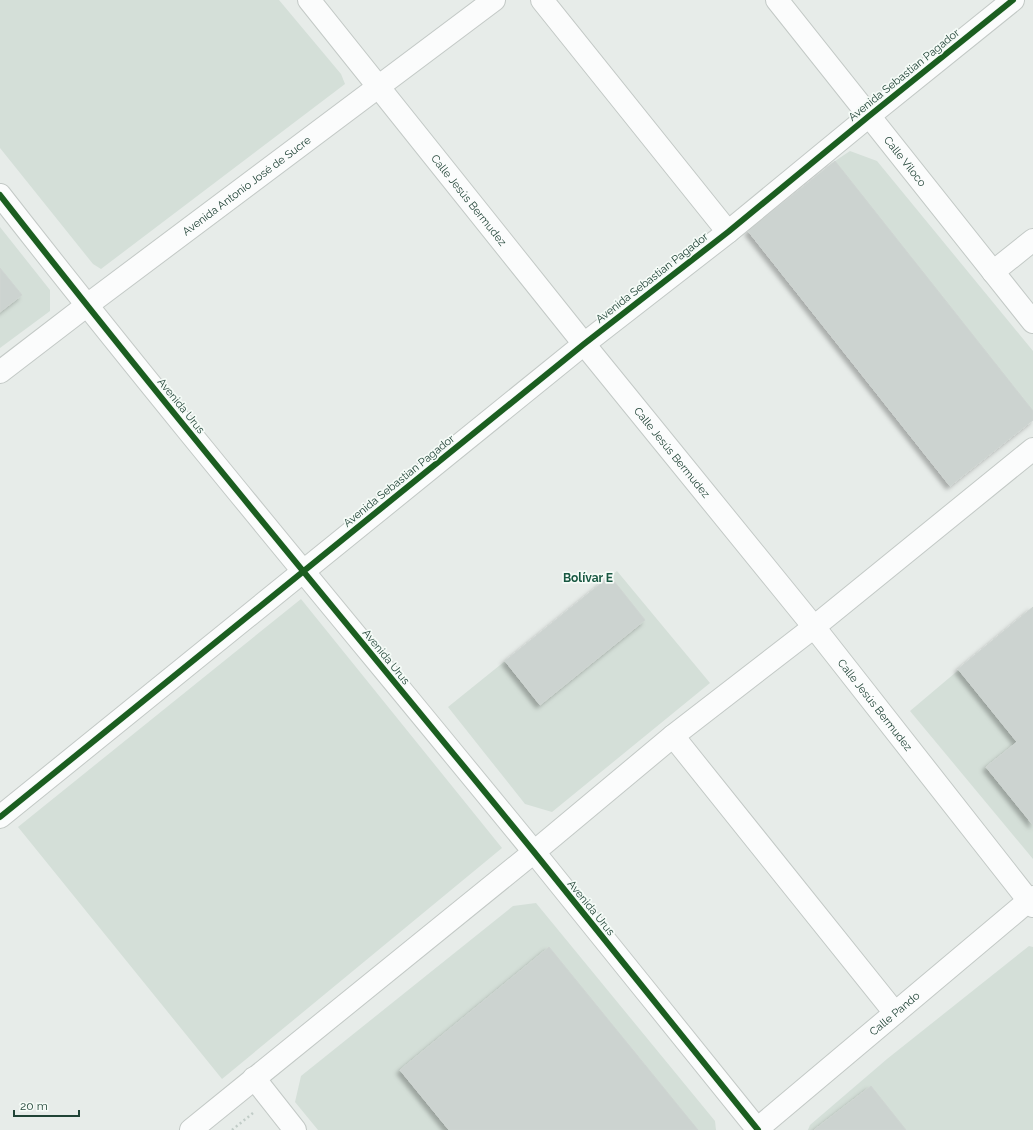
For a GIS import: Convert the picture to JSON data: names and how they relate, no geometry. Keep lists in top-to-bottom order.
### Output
{
  "streets": {
    "street": [
      "Avenida Sebastian Pagador",
      "Calle Viloco",
      "Avenida Antonio José de Sucre",
      "Calle Jesús Bermudez",
      "Avenida Urus",
      "Calle Pando"
    ]
  },
  "crossings": [
    ["Avenida Sebastian Pagador", "Calle Viloco"],
    ["Avenida Sebastian Pagador", "Calle Jesús Bermudez"],
    ["Avenida Sebastian Pagador", "Avenida Urus"],
    ["Avenida Antonio José de Sucre", "Calle Jesús Bermudez"],
    ["Avenida Antonio José de Sucre", "Avenida Urus"],
    ["Calle Jesús Bermudez", "Calle Pando"],
    ["Avenida Urus", "Calle Pando"]
  ],
  "districts": ["Bolívar E"],
  "scale_bar": "20 m"
}
